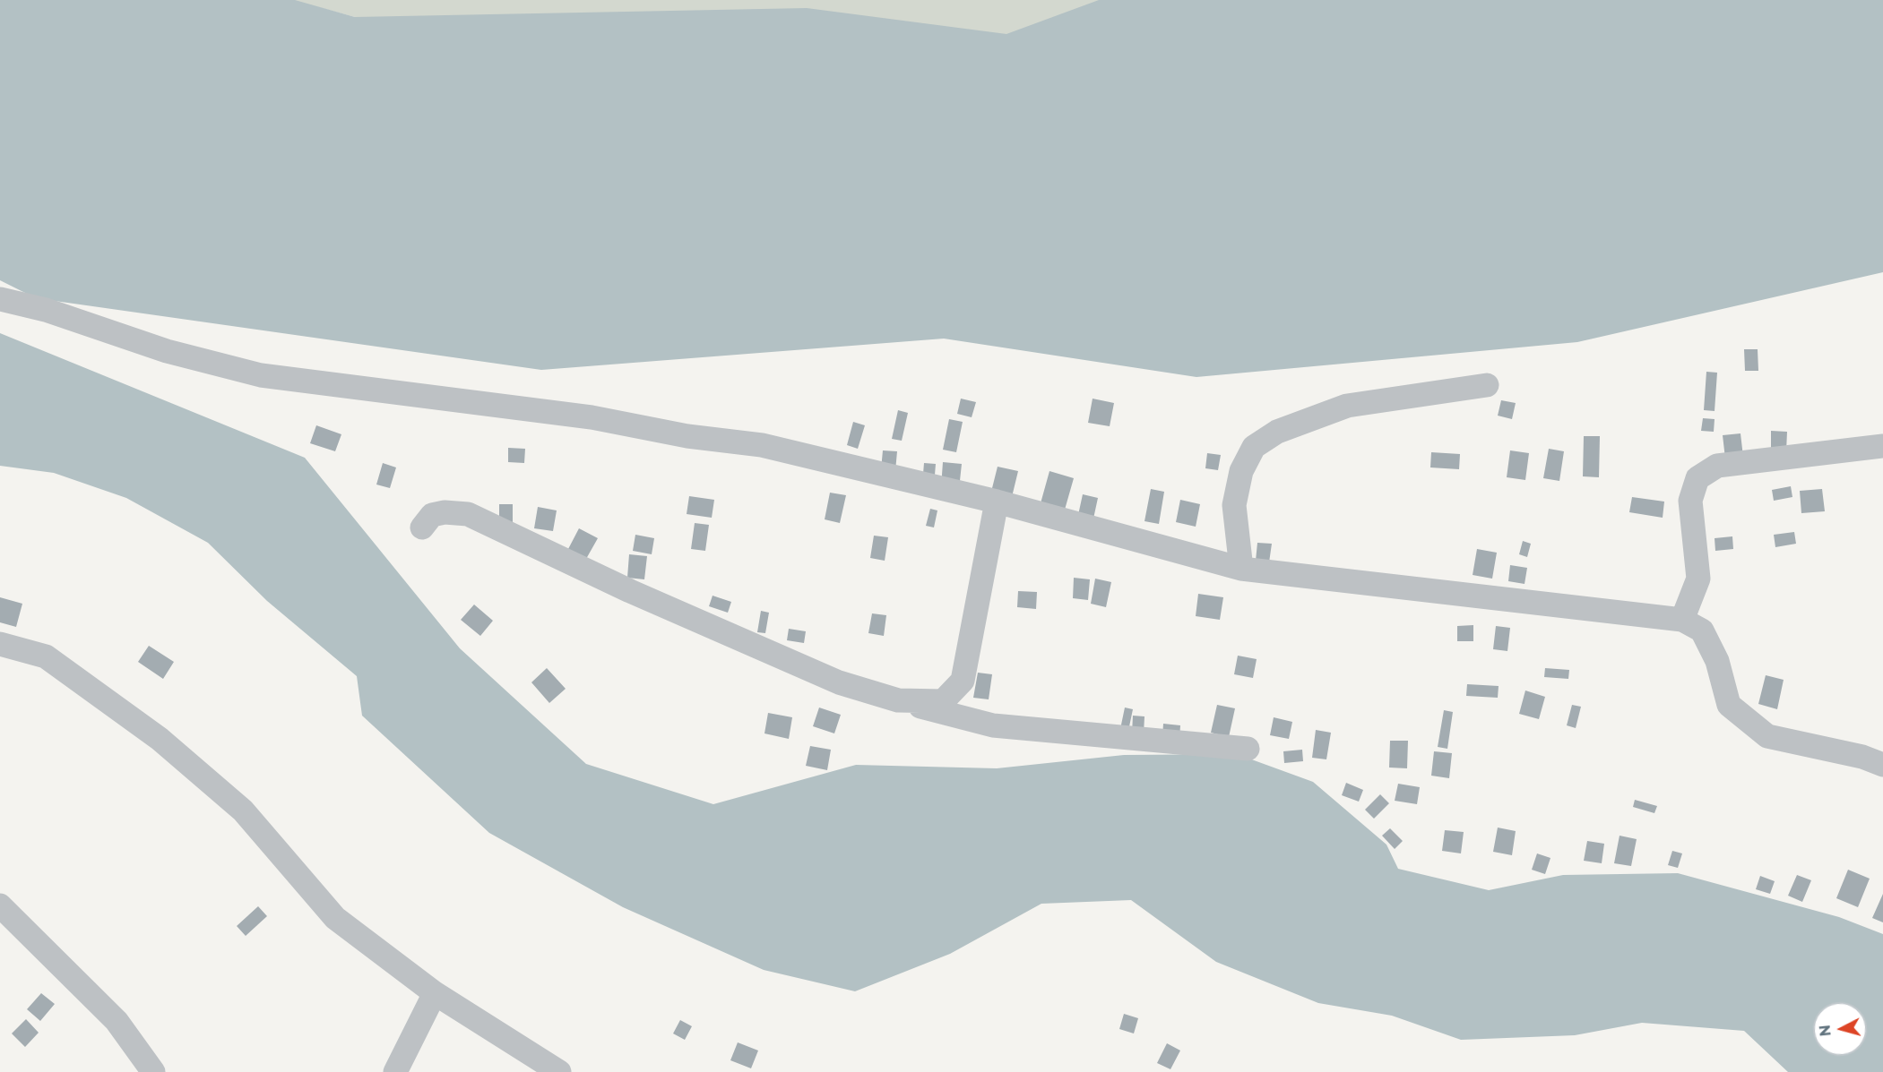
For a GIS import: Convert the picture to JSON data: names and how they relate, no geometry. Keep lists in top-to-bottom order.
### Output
{
  "north": "left"
}
